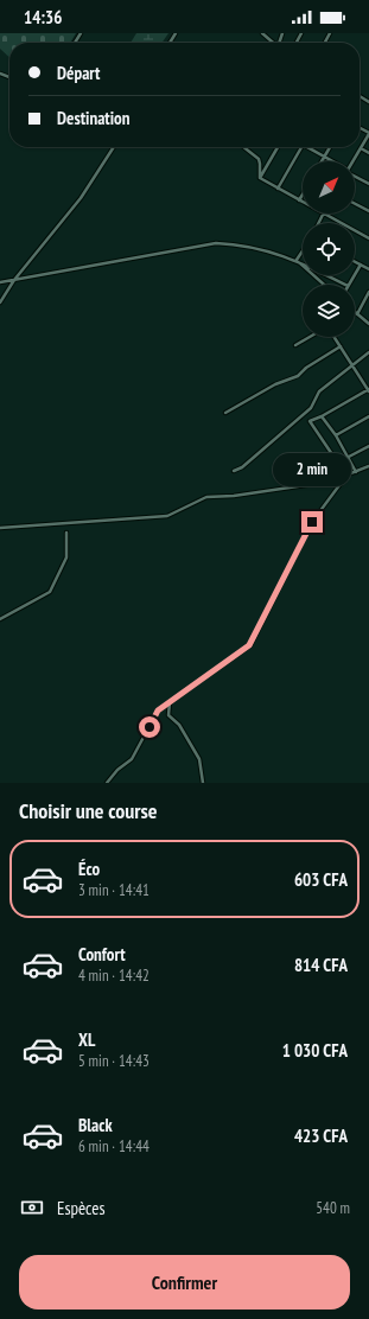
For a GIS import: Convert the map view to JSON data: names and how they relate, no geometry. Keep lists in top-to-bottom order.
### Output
{
  "north": "top right",
  "page": {
    "status": "14:36",
    "banner": ["Départ", "Destination"],
    "bubble": "2 min",
    "heading": "Choisir une course",
    "list": [
      {
        "name": "Éco",
        "note": "3 min · 14:41",
        "value": "603 CFA"
      },
      {
        "name": "Confort",
        "note": "4 min · 14:42",
        "value": "814 CFA"
      },
      {
        "name": "XL",
        "note": "5 min · 14:43",
        "value": "1 030 CFA"
      },
      {
        "name": "Black",
        "note": "6 min · 14:44",
        "value": "423 CFA"
      }
    ],
    "pay": ["Espèces", "540 m"],
    "buttons": "Confirmer"
  }
}
